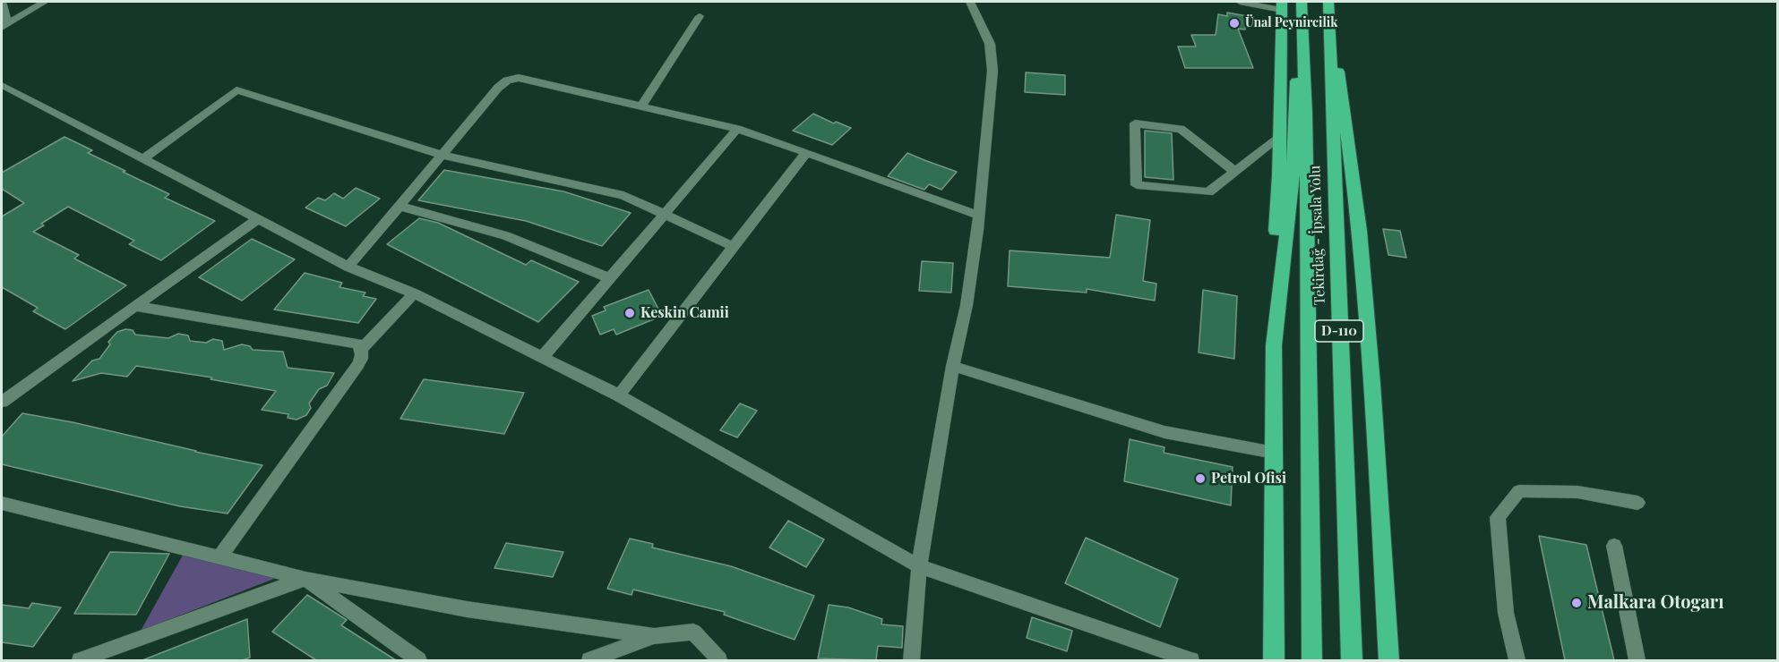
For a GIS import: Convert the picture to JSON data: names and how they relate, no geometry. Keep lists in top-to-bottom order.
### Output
{
  "streets": {
    "highway": ["Tekirdağ - İpsala Yolu", "D-110"]
  },
  "places": [
    "Ünal Peynircilik",
    "Keskin Camii",
    "Petrol Ofisi",
    "Malkara Otogarı"
  ]
}
